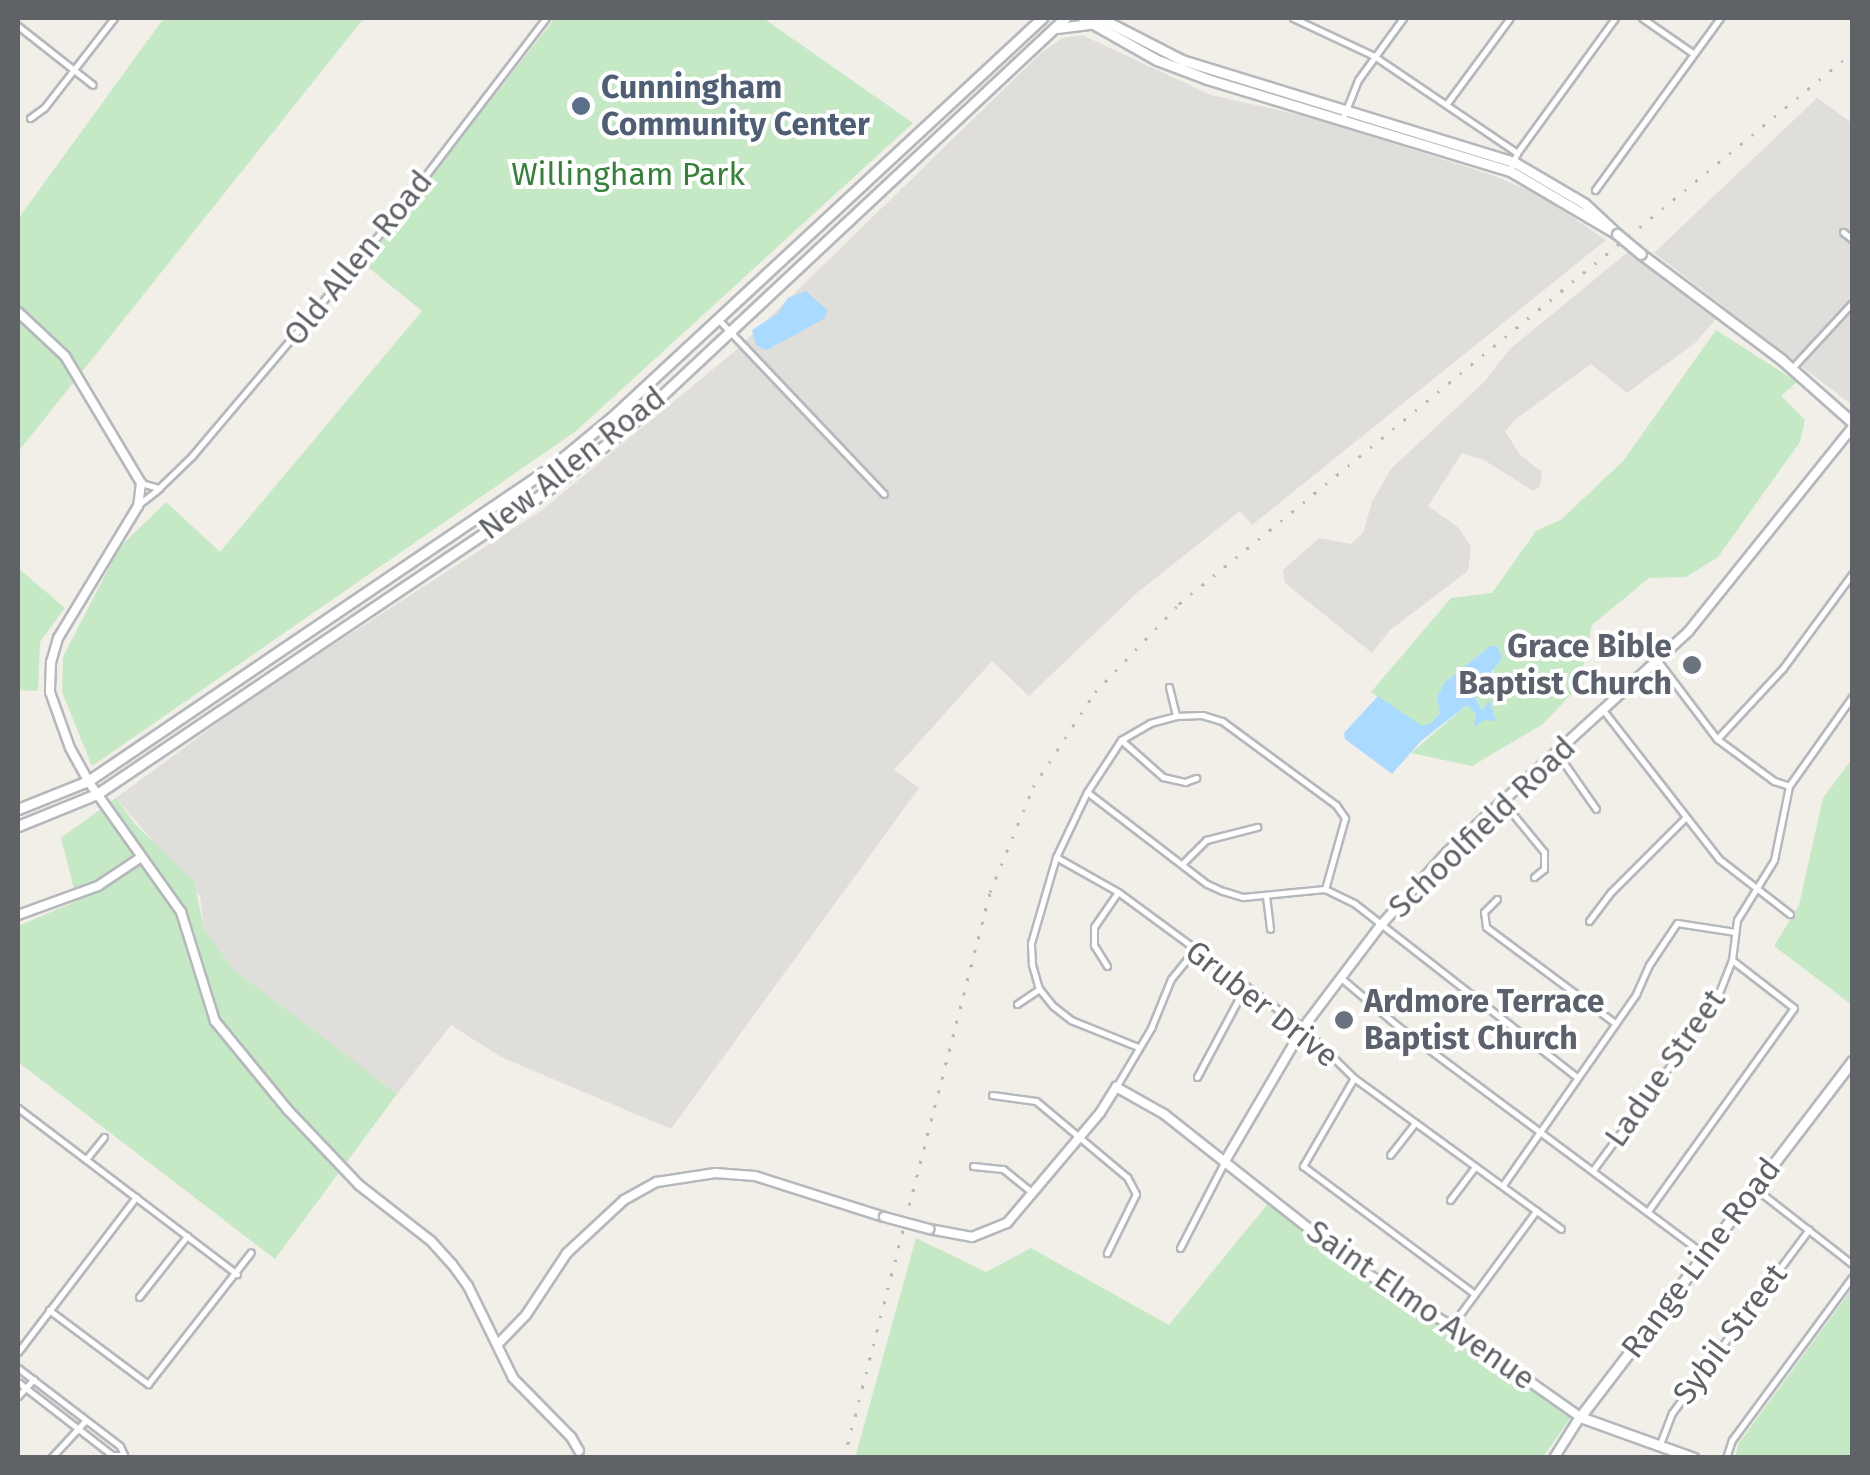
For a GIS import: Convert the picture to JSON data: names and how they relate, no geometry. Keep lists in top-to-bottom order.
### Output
{
  "streets": {
    "main road": ["New Allen Road", "Range Line Road", "Saint Elmo Avenue"],
    "street": [
      "Old Allen Road",
      "Schoolfield Road",
      "Gruber Drive",
      "Ladue Street",
      "Sybil Street"
    ]
  },
  "crossings": [
    ["Schoolfield Road", "Gruber Drive"],
    ["Schoolfield Road", "Saint Elmo Avenue"],
    ["Range Line Road", "Saint Elmo Avenue"],
    ["Saint Elmo Avenue", "Sybil Street"]
  ],
  "parks": ["Willingham Park"],
  "places": ["Cunningham Community Center", "Grace Bible Baptist Church", "Ardmore Terrace Baptist Church"]
}
